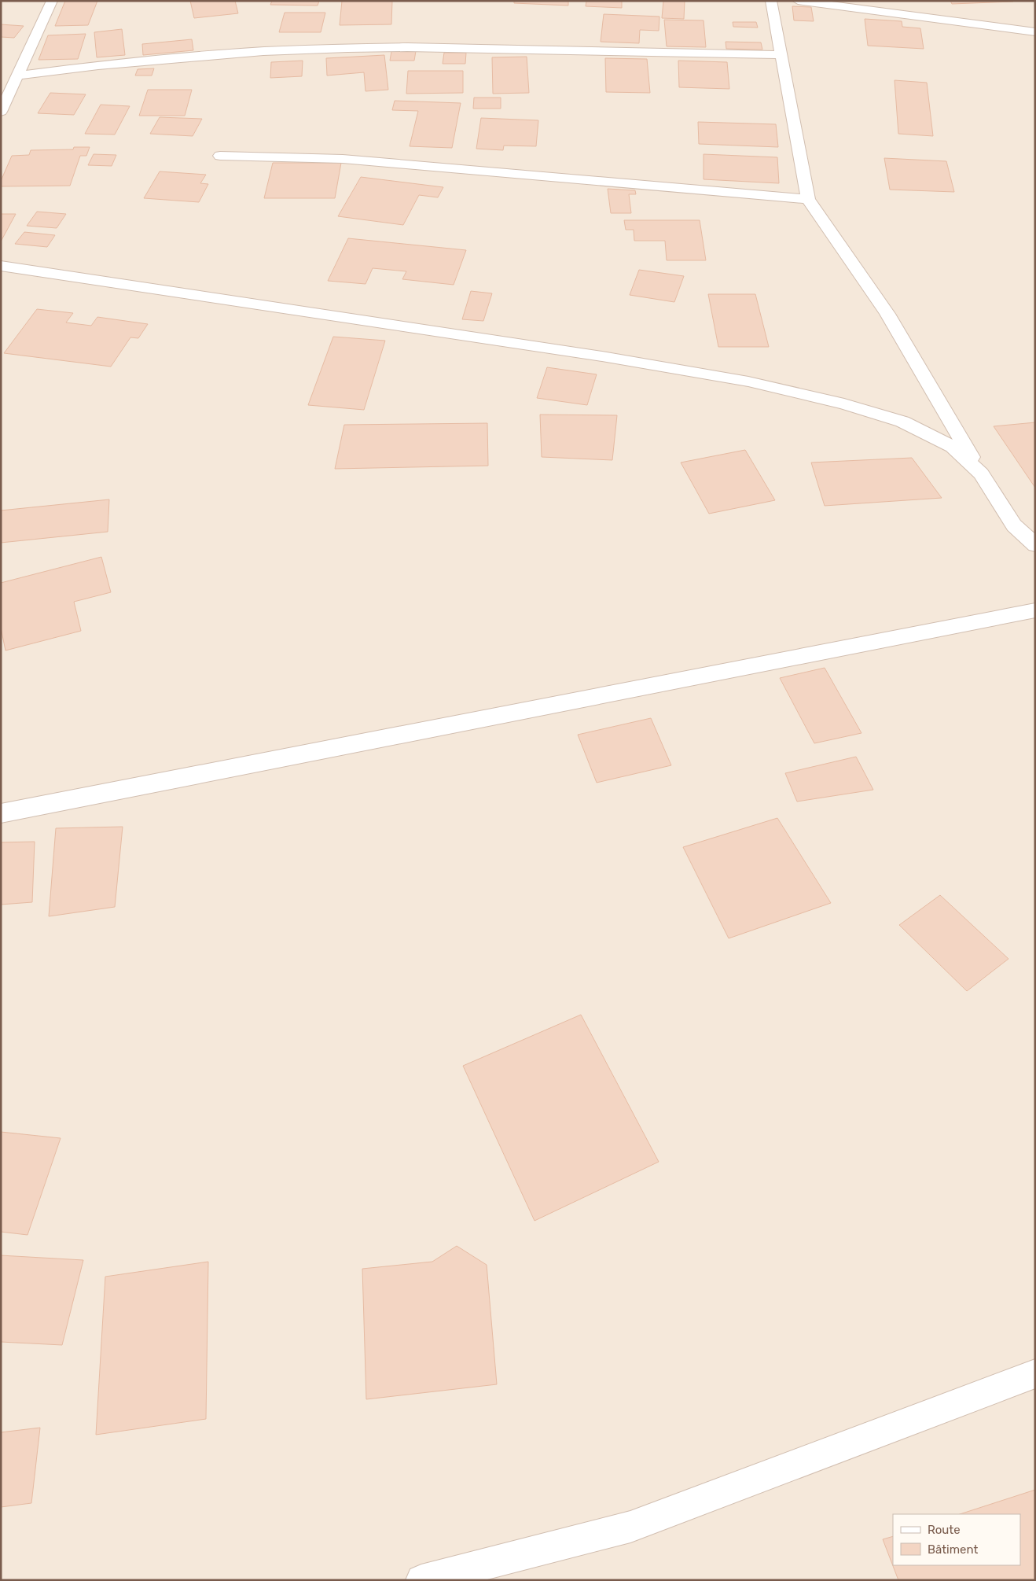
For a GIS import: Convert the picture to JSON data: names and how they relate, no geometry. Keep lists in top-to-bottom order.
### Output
{
  "legend": ["Route", "Bâtiment"]
}
